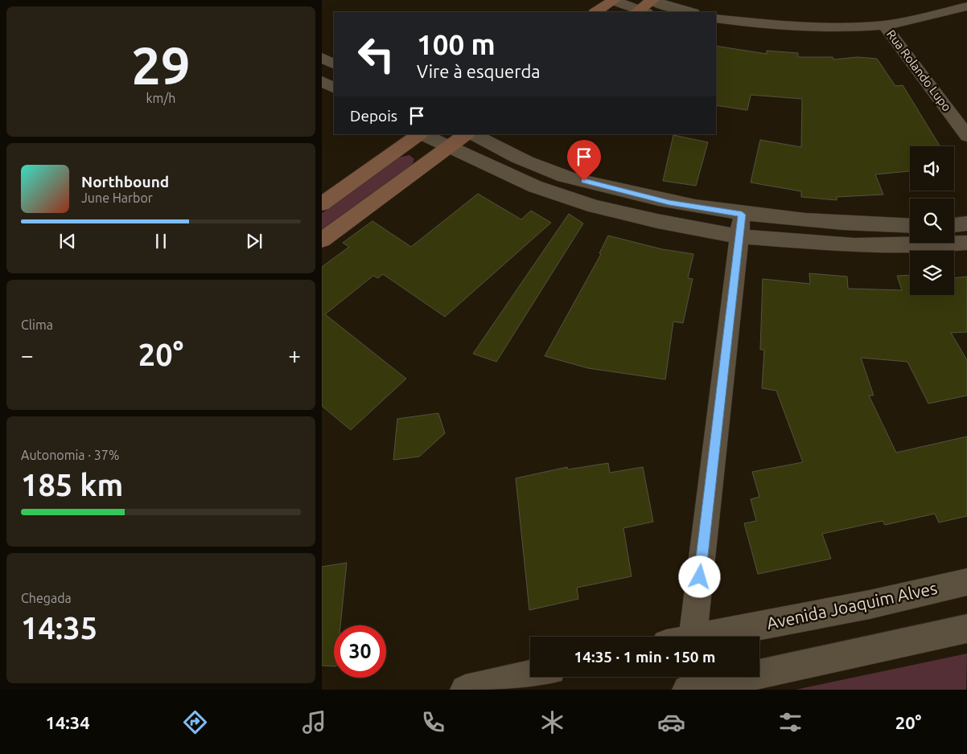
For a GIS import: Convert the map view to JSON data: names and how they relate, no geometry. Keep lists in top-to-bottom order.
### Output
{
  "streets": {
    "street": ["Rua Rolando Lupo", "Avenida Joaquim Alves"]
  },
  "page": {
    "tile": [
      ["29", "km/h"],
      "Clima",
      ["Autonomia · 37%", "185 km"],
      ["Chegada", "14:35"]
    ],
    "turn": ["100 m", "Vire à esquerda"],
    "then": "Depois",
    "song": ["Northbound", "June Harbor"],
    "heat": ["−", "20°", "+"],
    "limit": "30",
    "trip": "14:35 · 1 min · 150 m",
    "tabs": ["14:34", "20°"]
  }
}
